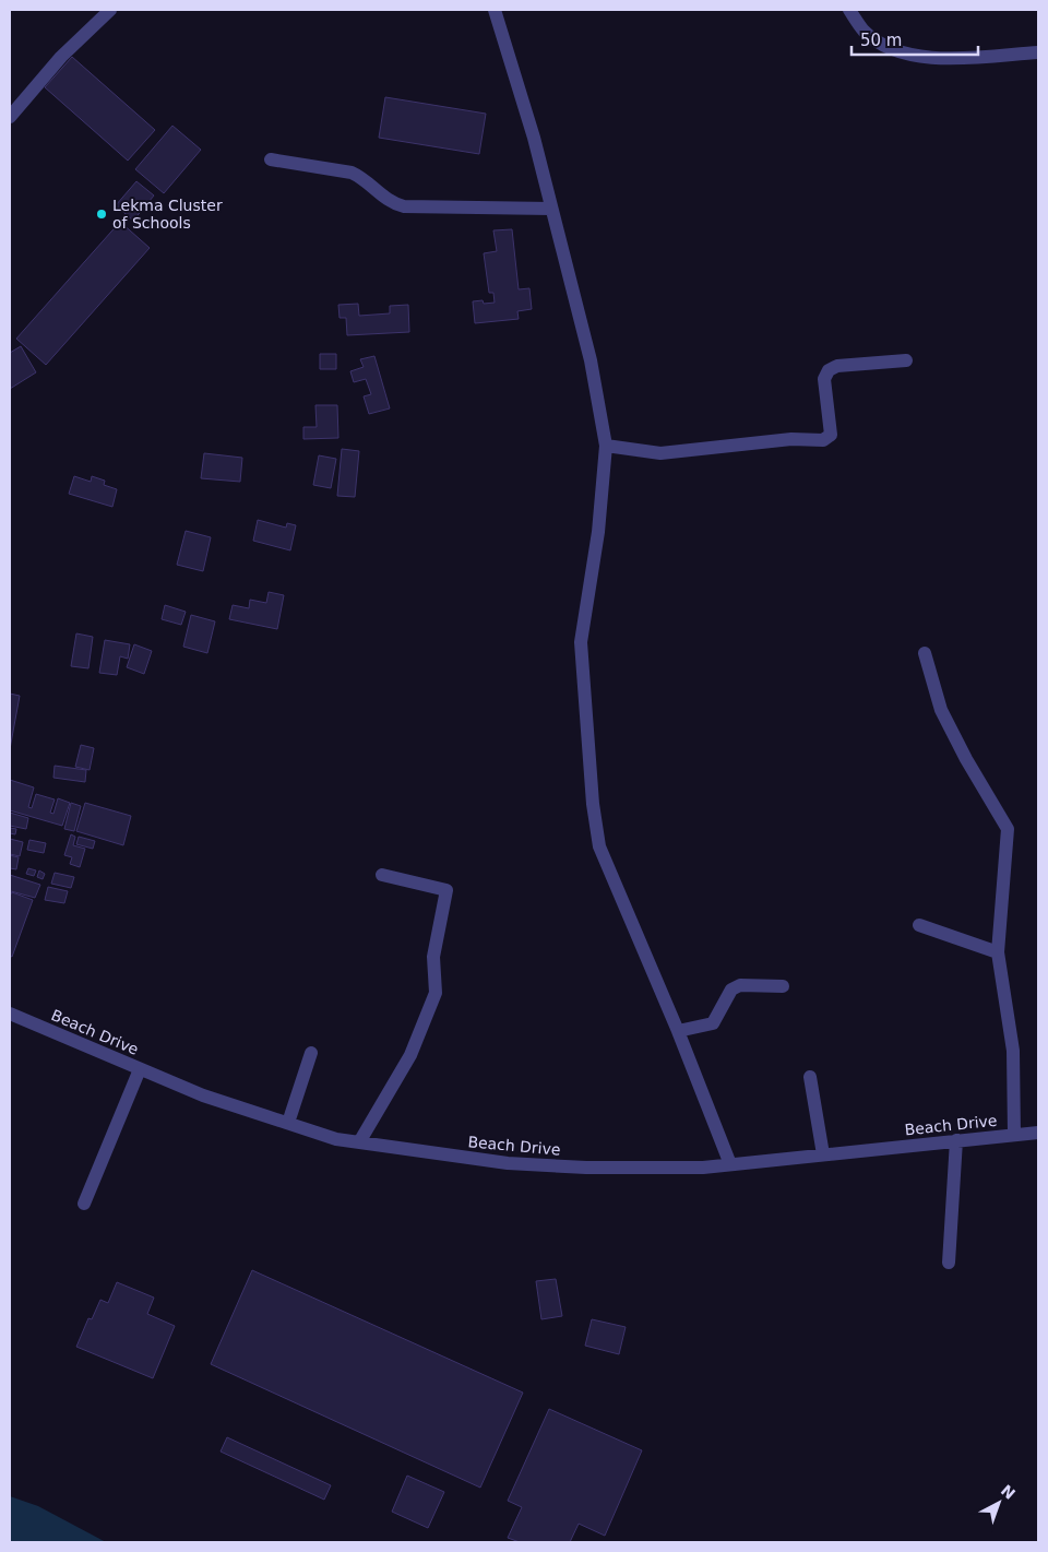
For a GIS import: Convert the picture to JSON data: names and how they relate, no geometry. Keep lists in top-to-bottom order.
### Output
{
  "streets": {
    "street": ["Beach Drive"]
  },
  "places": ["Lekma Cluster of Schools"],
  "scale_bar": "50 m",
  "north": "top right"
}
